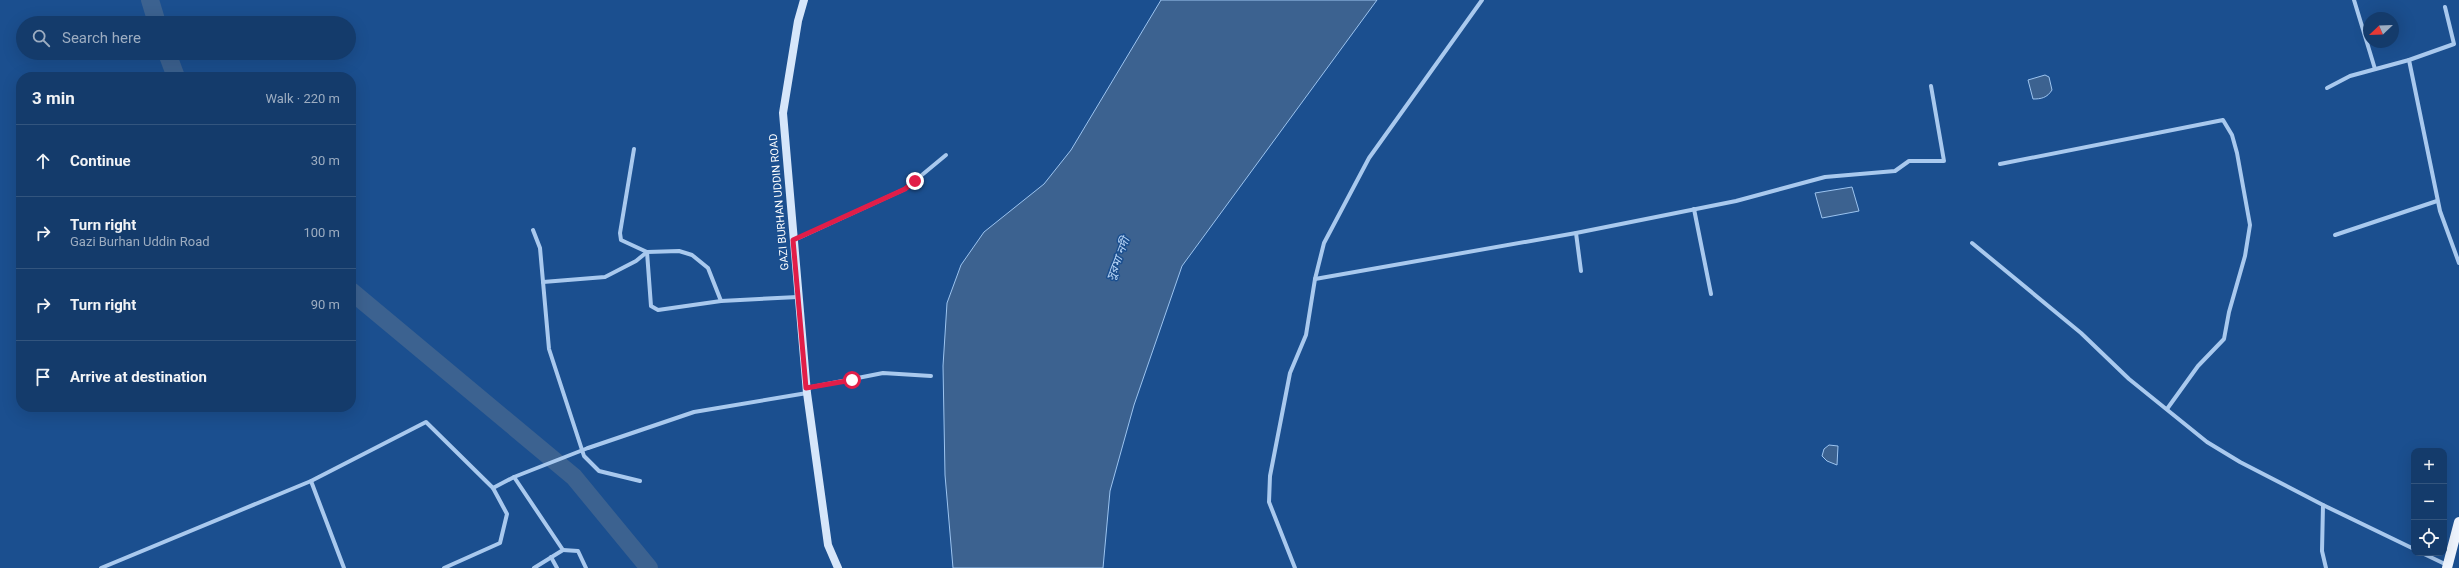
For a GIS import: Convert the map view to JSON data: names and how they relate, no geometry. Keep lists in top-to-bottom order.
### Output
{
  "streets": {
    "street": ["GAZI BURHAN UDDIN ROAD"]
  },
  "water": ["সুরমা নদী"],
  "north": "bottom left",
  "page": {
    "search": "Search here",
    "heading": ["3 min", "Walk · 220 m"],
    "list": [
      ["Continue", "30 m"],
      ["Turn right", "Gazi Burhan Uddin Road", "100 m"],
      ["Turn right", "90 m"],
      "Arrive at destination"
    ],
    "map_buttons": ["+", "−"]
  }
}
